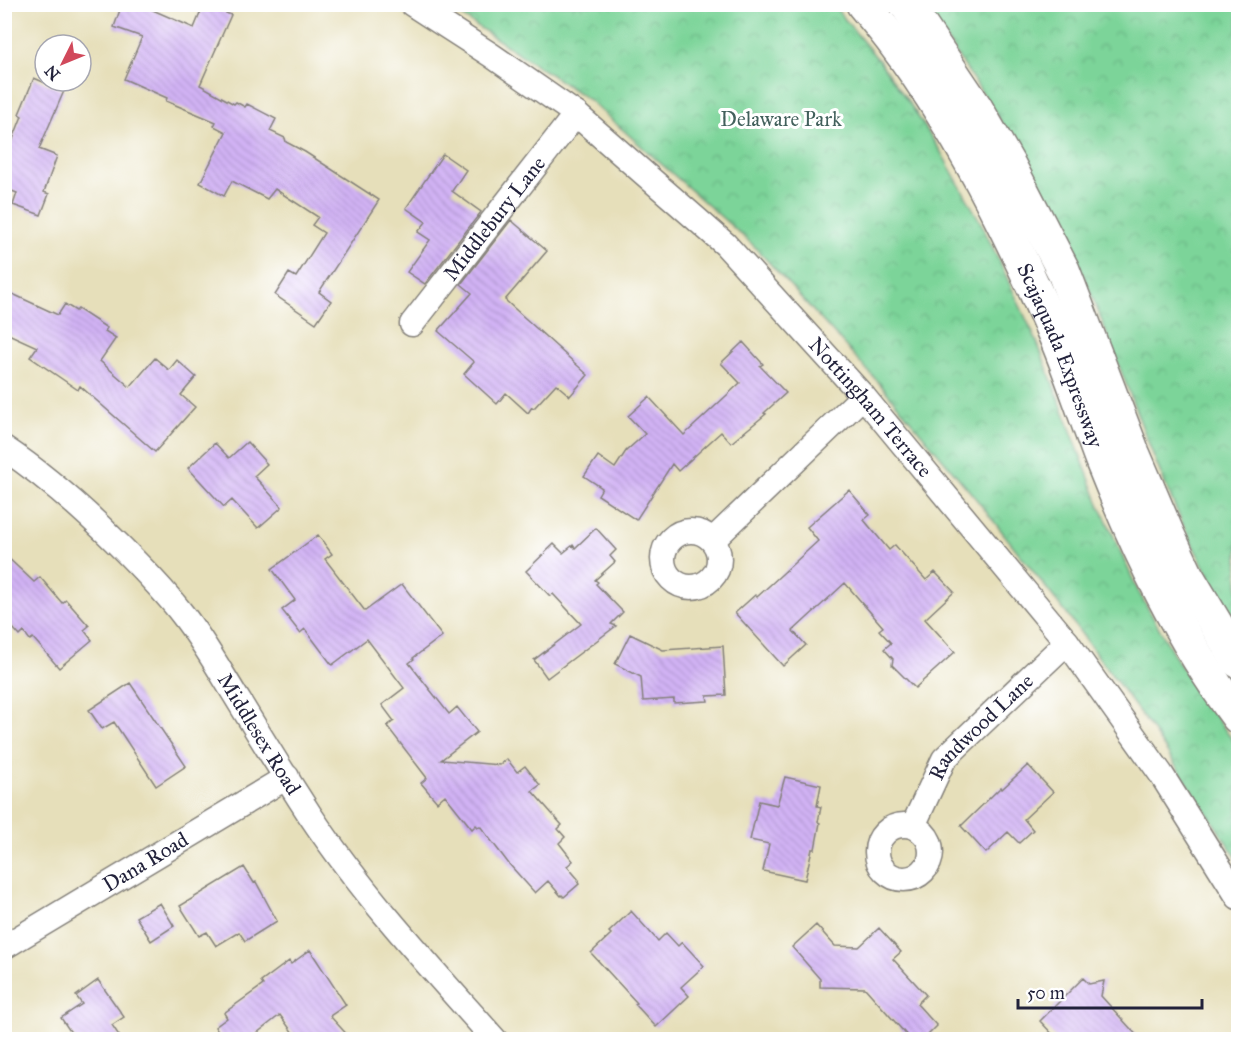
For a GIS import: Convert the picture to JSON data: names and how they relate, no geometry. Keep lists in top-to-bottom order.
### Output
{
  "streets": {
    "highway": ["Scajaquada Expressway"],
    "street": [
      "Middlebury Lane",
      "Nottingham Terrace",
      "Randwood Lane",
      "Middlesex Road",
      "Dana Road"
    ]
  },
  "crossings": [
    ["Middlebury Lane", "Nottingham Terrace"],
    ["Nottingham Terrace", "Randwood Lane"],
    ["Middlesex Road", "Dana Road"]
  ],
  "parks": ["Delaware Park"],
  "scale_bar": "50 m",
  "north": "bottom left"
}
